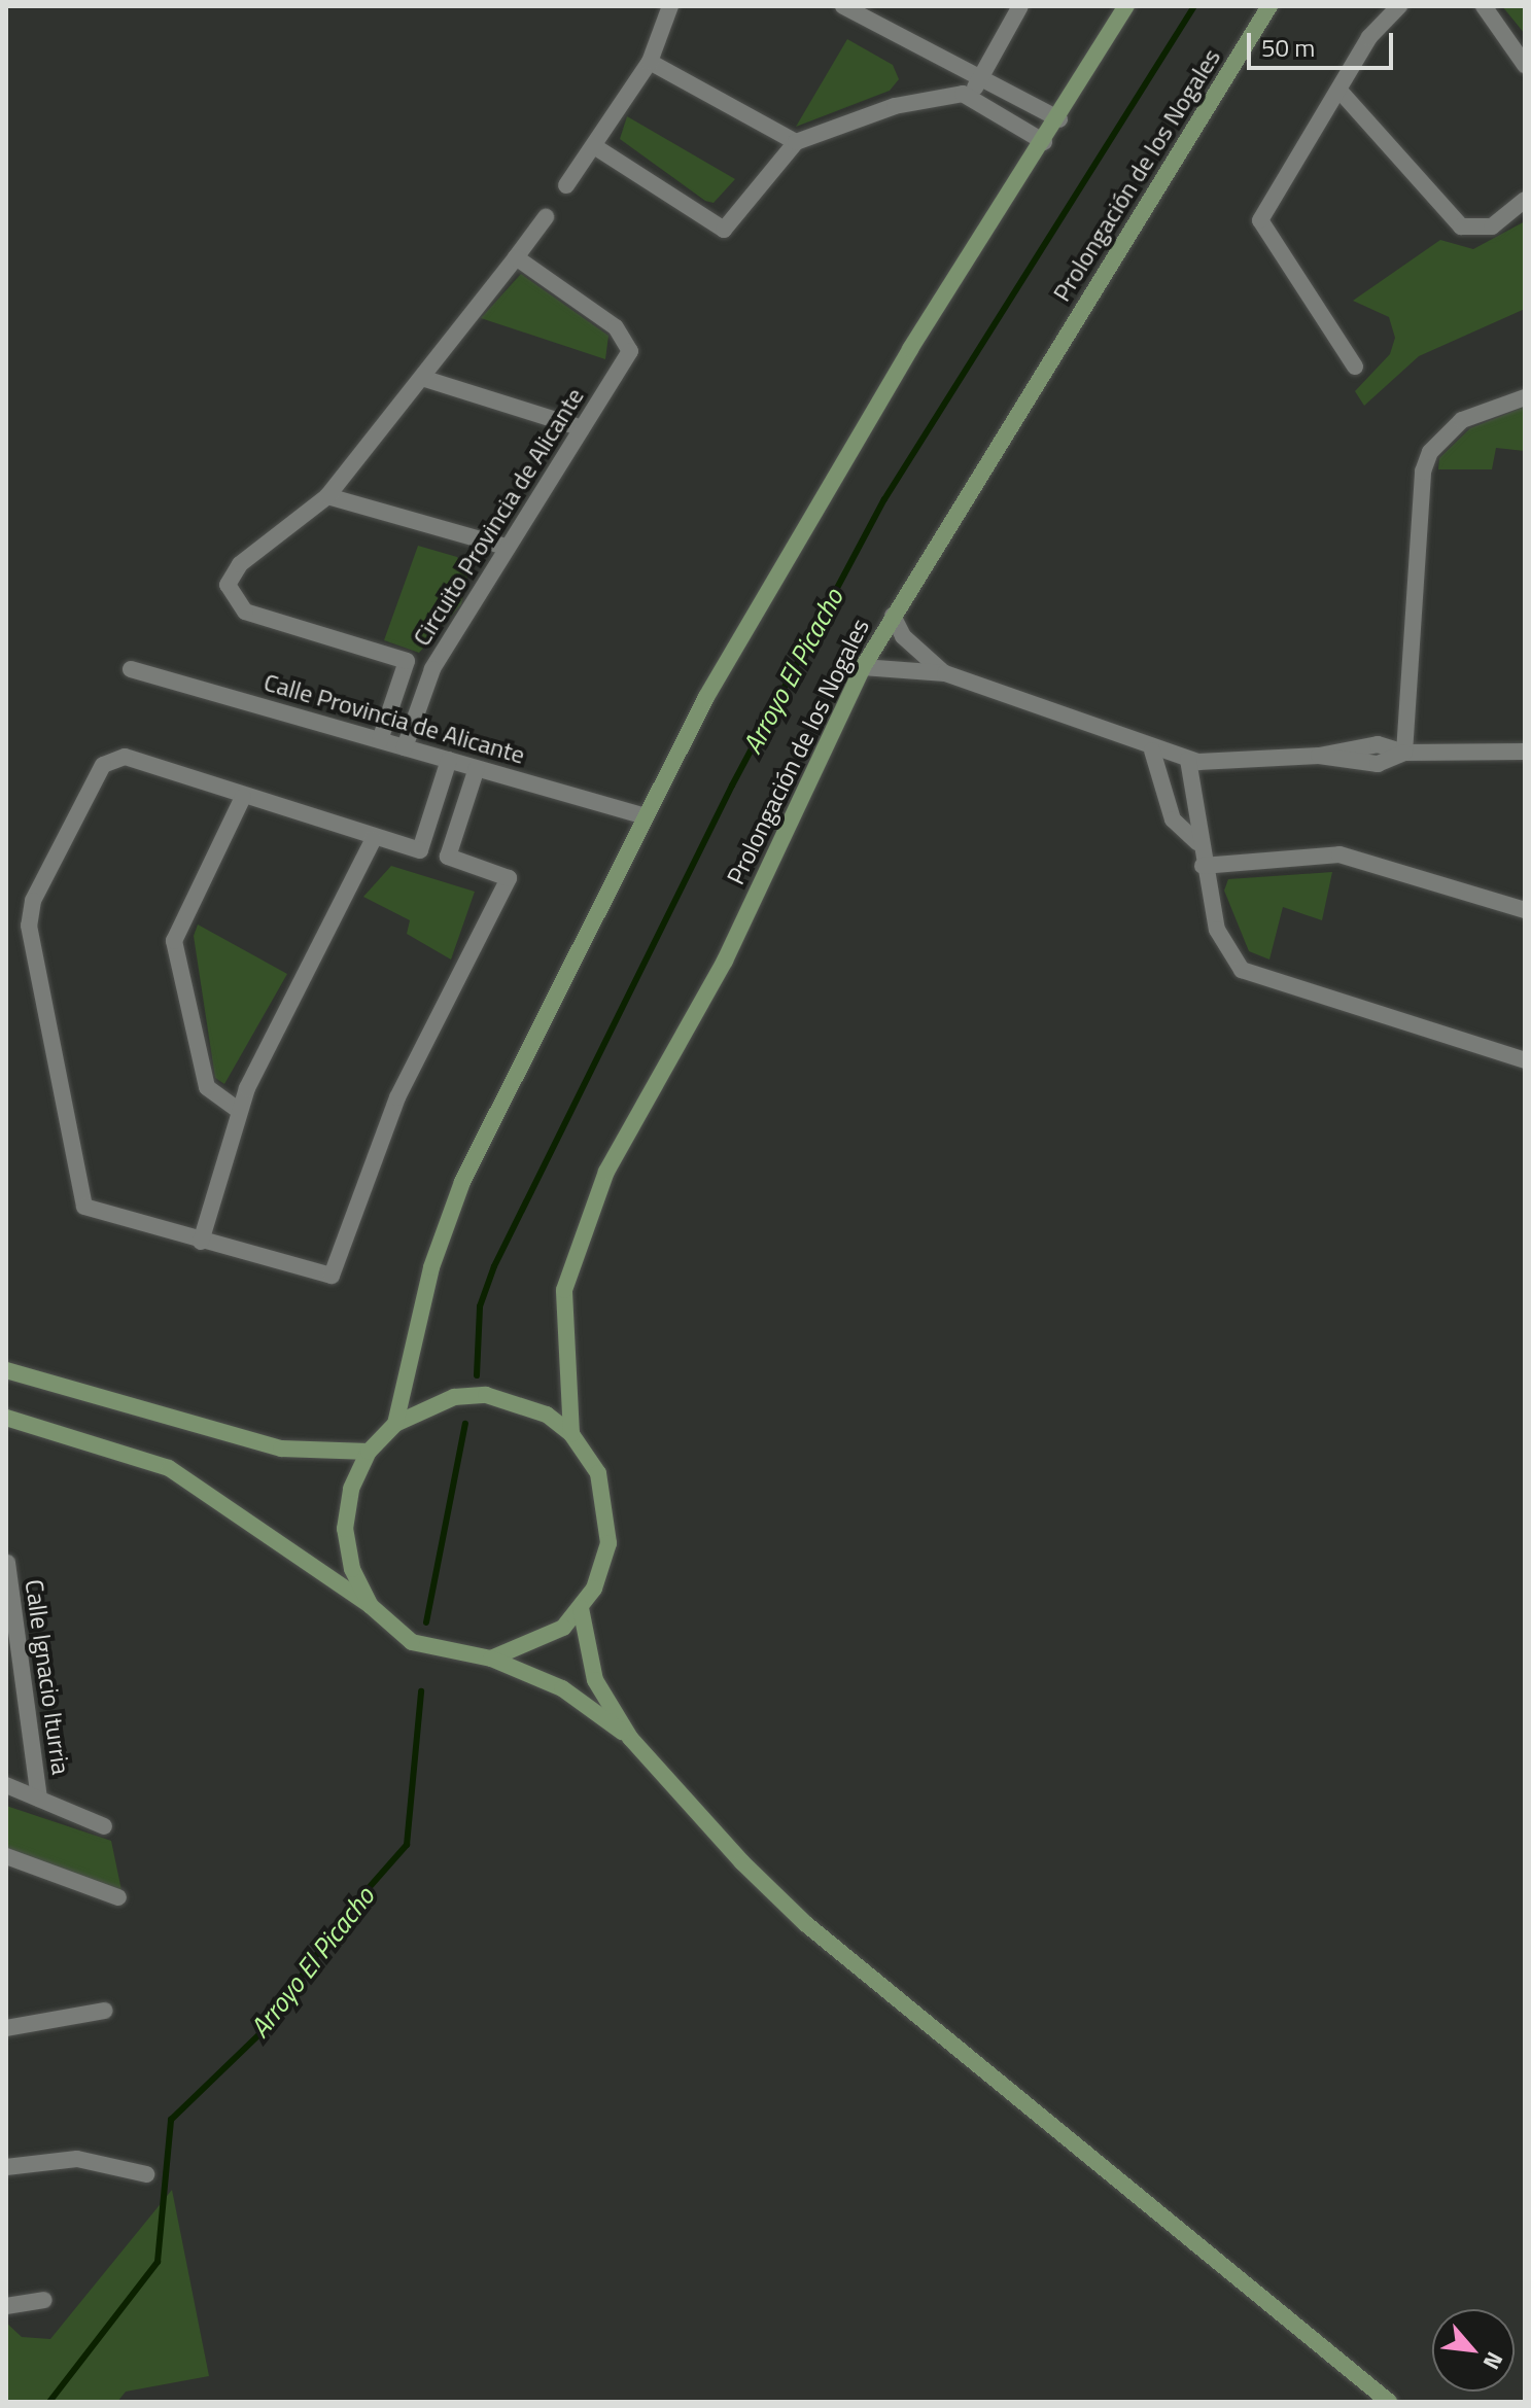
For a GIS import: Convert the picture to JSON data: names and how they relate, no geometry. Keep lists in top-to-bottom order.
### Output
{
  "streets": {
    "main road": ["Prolongación de los Nogales"],
    "street": ["Circuito Provincia de Alicante", "Calle Provincia de Alicante", "Calle Ignacio Iturria"]
  },
  "crossings": [
    ["Circuito Provincia de Alicante", "Calle Provincia de Alicante"]
  ],
  "water": ["Arroyo El Picacho"],
  "scale_bar": "50 m",
  "north": "bottom right"
}
